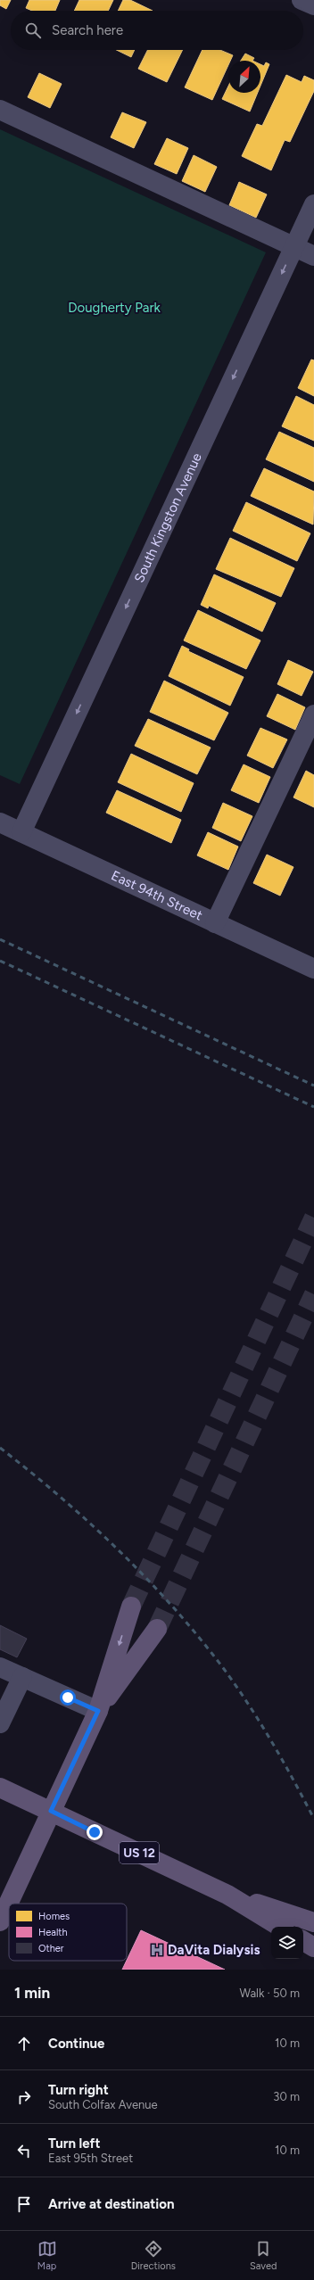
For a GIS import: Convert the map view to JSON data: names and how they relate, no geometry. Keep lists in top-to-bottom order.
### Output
{
  "streets": {
    "main road": ["US 12"],
    "street": ["South Kingston Avenue", "East 94th Street"]
  },
  "crossings": [
    ["South Kingston Avenue", "East 94th Street"]
  ],
  "one_way": ["South Kingston Avenue"],
  "parks": ["Dougherty Park"],
  "places": {
    "hospital": ["DaVita Dialysis"]
  },
  "legend": ["Homes", "Health", "Other"],
  "north": "top right",
  "page": {
    "search": "Search here",
    "heading": ["1 min", "Walk · 50 m"],
    "list": [
      ["Continue", "10 m"],
      ["Turn right", "South Colfax Avenue", "30 m"],
      ["Turn left", "East 95th Street", "10 m"],
      "Arrive at destination"
    ],
    "nav": ["Map", "Directions", "Saved"]
  }
}
